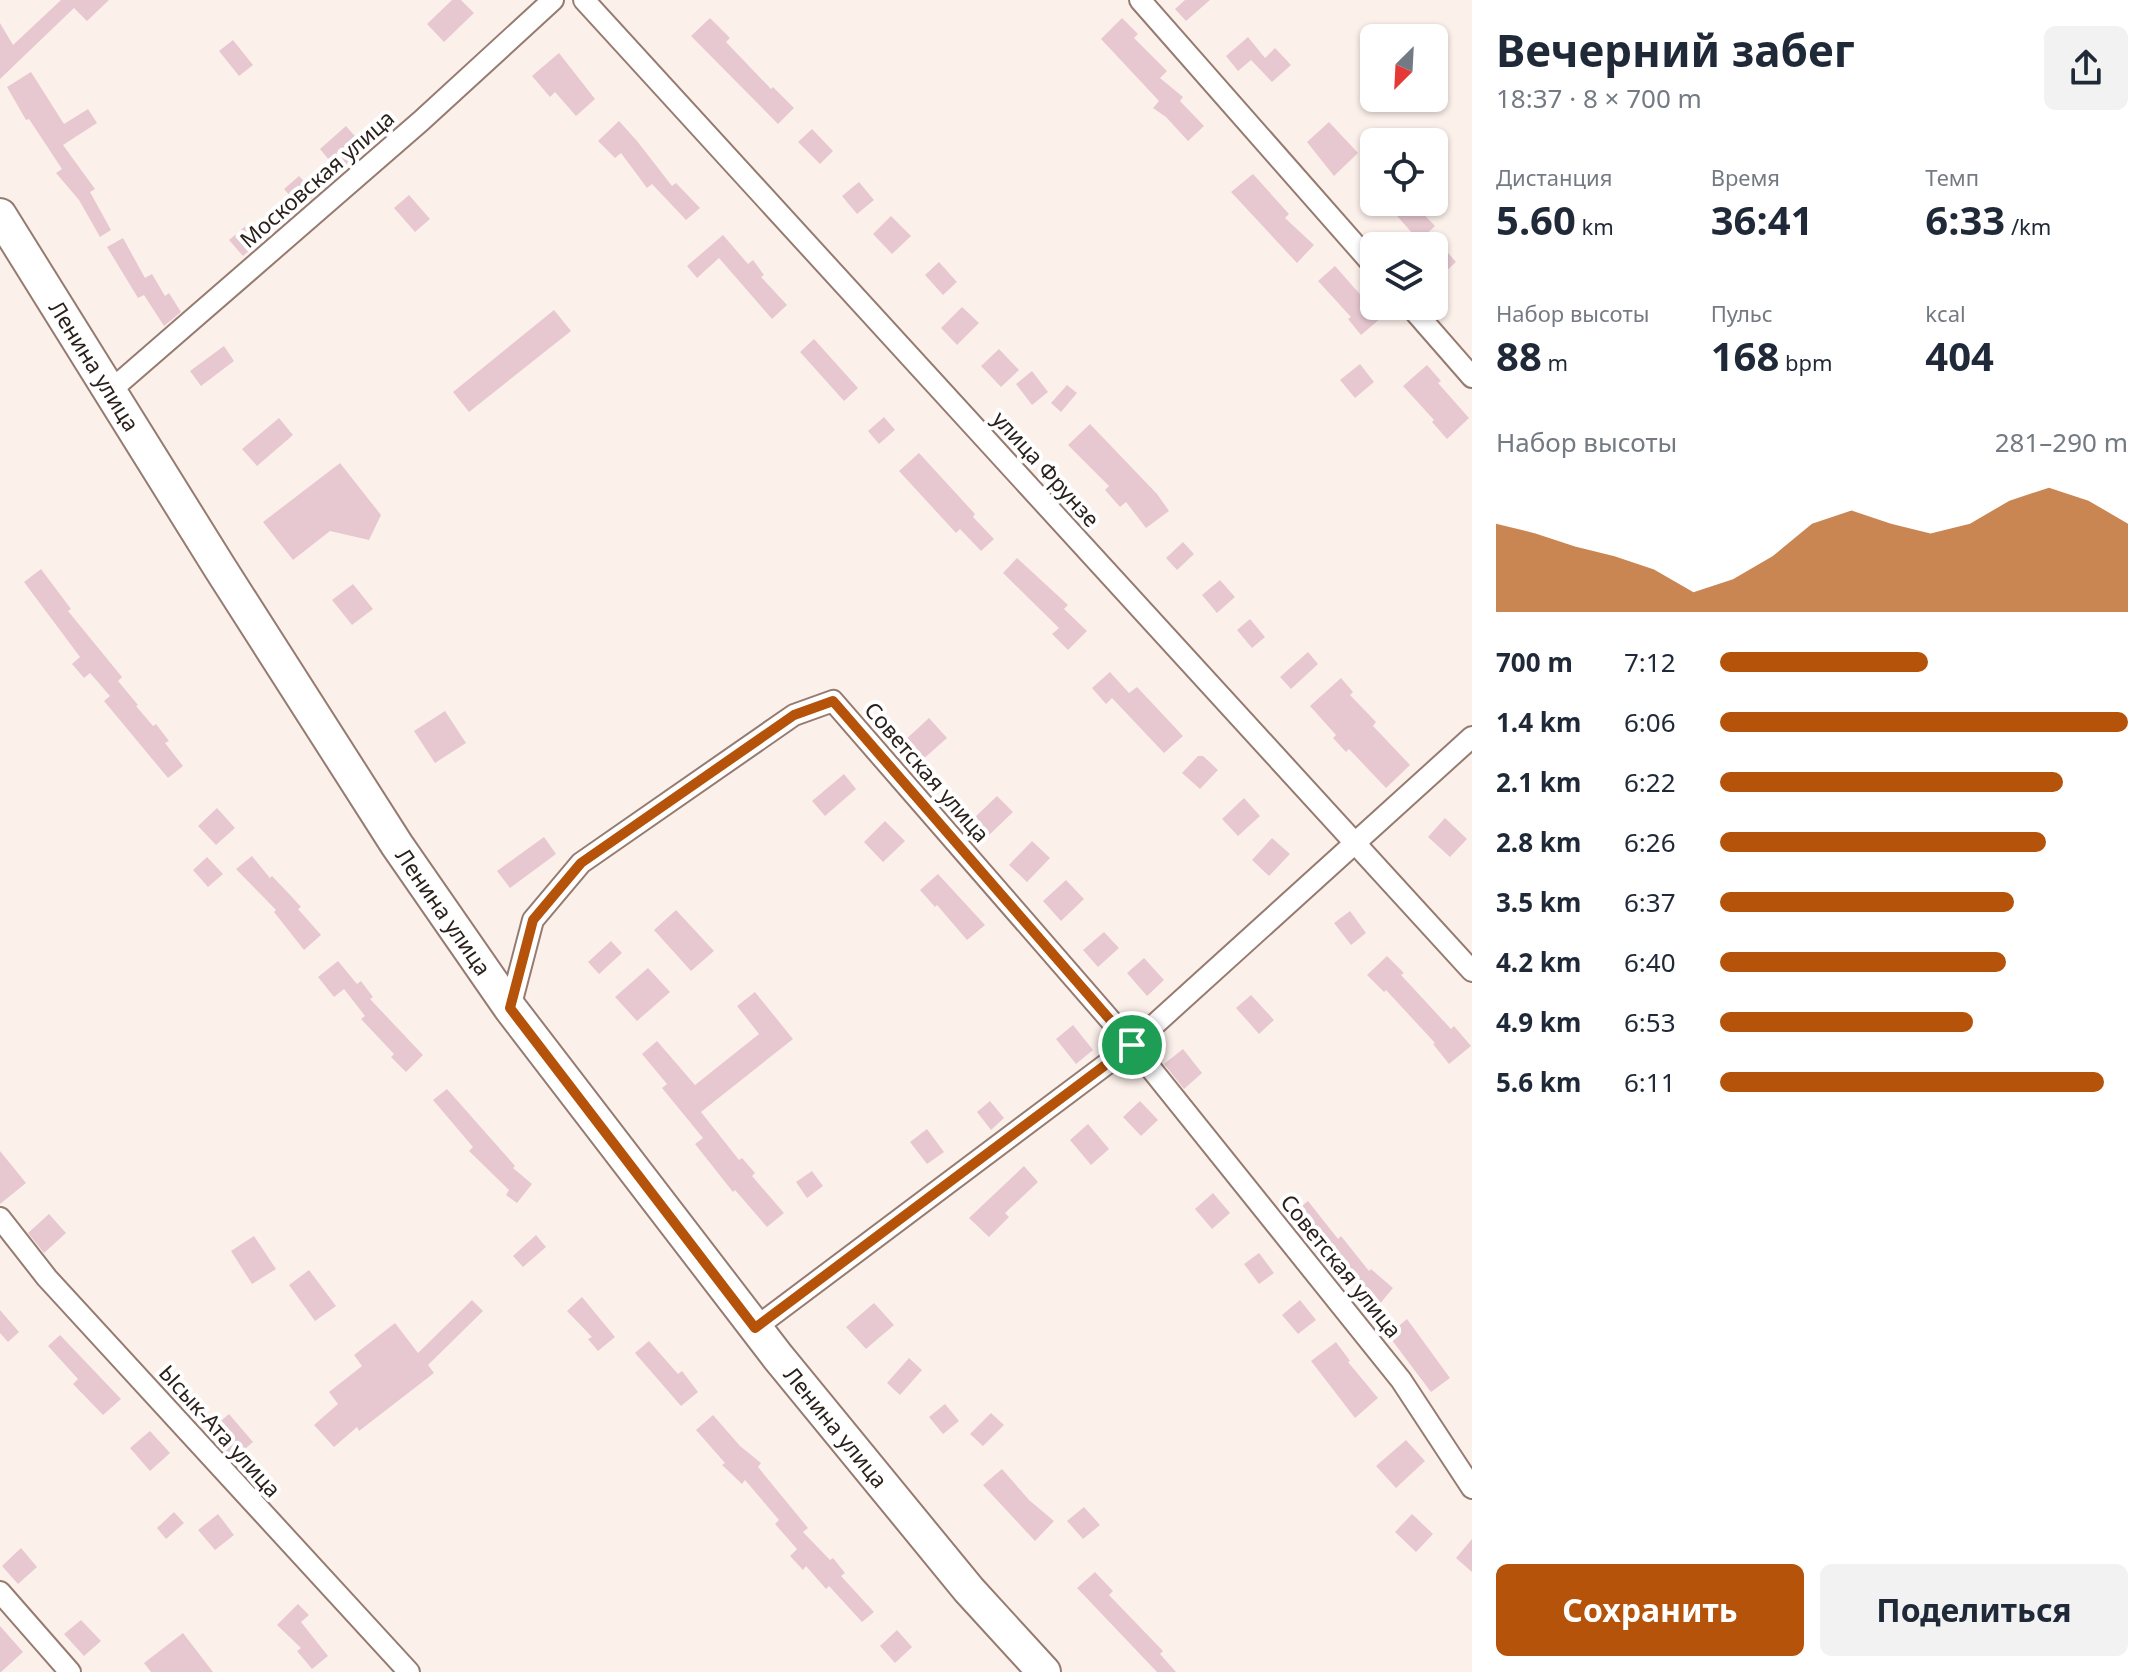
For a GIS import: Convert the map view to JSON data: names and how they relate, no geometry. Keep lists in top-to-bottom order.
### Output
{
  "streets": {
    "main road": ["Ленина улица"],
    "street": [
      "Московская улица",
      "улица Фрунзе",
      "Советская улица",
      "Ысык-Ата улица"
    ]
  },
  "crossings": [
    ["Московская улица", "Ленина улица"],
    ["Ленина улица", "Советская улица"]
  ],
  "north": "bottom left",
  "page": {
    "heading": ["Вечерний забег", "18:37 · 8 × 700 m"],
    "stats": [
      ["Дистанция", "5.60 km"],
      ["Время", "36:41"],
      ["Темп", "6:33 /km"],
      ["Набор высоты", "88 m"],
      ["Пульс", "168 bpm"],
      ["kcal", "404"]
    ],
    "chart": ["Набор высоты", "281–290 m"],
    "list": [
      {
        "name": "700 m",
        "note": "7:12"
      },
      {
        "name": "1.4 km",
        "note": "6:06"
      },
      {
        "name": "2.1 km",
        "note": "6:22"
      },
      {
        "name": "2.8 km",
        "note": "6:26"
      },
      {
        "name": "3.5 km",
        "note": "6:37"
      },
      {
        "name": "4.2 km",
        "note": "6:40"
      },
      {
        "name": "4.9 km",
        "note": "6:53"
      },
      {
        "name": "5.6 km",
        "note": "6:11"
      }
    ],
    "buttons": ["Сохранить", "Поделиться"]
  }
}
